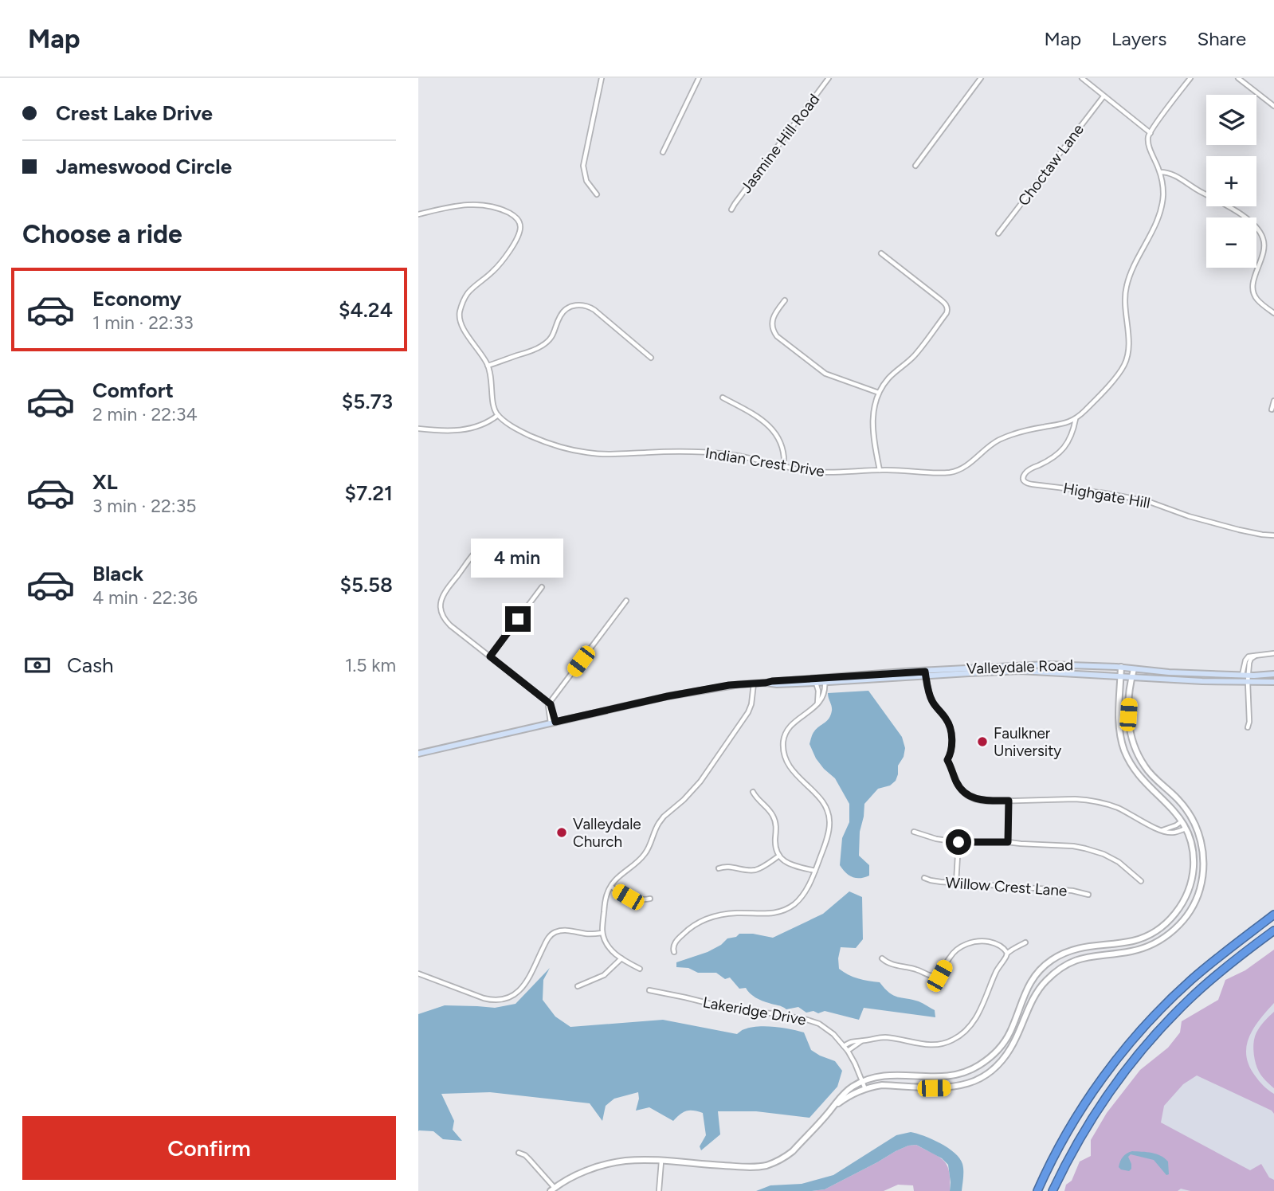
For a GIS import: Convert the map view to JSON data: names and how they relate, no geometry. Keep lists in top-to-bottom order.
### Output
{
  "streets": {
    "main road": ["Valleydale Road"],
    "street": [
      "Jasmine Hill Road",
      "Choctaw Lane",
      "Indian Crest Drive",
      "Highgate Hill",
      "Willow Crest Lane",
      "Lakeridge Drive"
    ]
  },
  "crossings": [
    ["Indian Crest Drive", "Highgate Hill"]
  ],
  "places": ["Faulkner University", "Valleydale Church"],
  "page": {
    "header": "Map",
    "nav": ["Map", "Layers", "Share"],
    "banner": ["Crest Lake Drive", "Jameswood Circle"],
    "map_buttons": ["+", "−"],
    "heading": "Choose a ride",
    "list": [
      {
        "name": "Economy",
        "note": "1 min · 22:33",
        "value": "$4.24"
      },
      {
        "name": "Comfort",
        "note": "2 min · 22:34",
        "value": "$5.73"
      },
      {
        "name": "XL",
        "note": "3 min · 22:35",
        "value": "$7.21"
      },
      {
        "name": "Black",
        "note": "4 min · 22:36",
        "value": "$5.58"
      }
    ],
    "bubble": "4 min",
    "pay": ["Cash", "1.5 km"],
    "buttons": "Confirm"
  }
}
